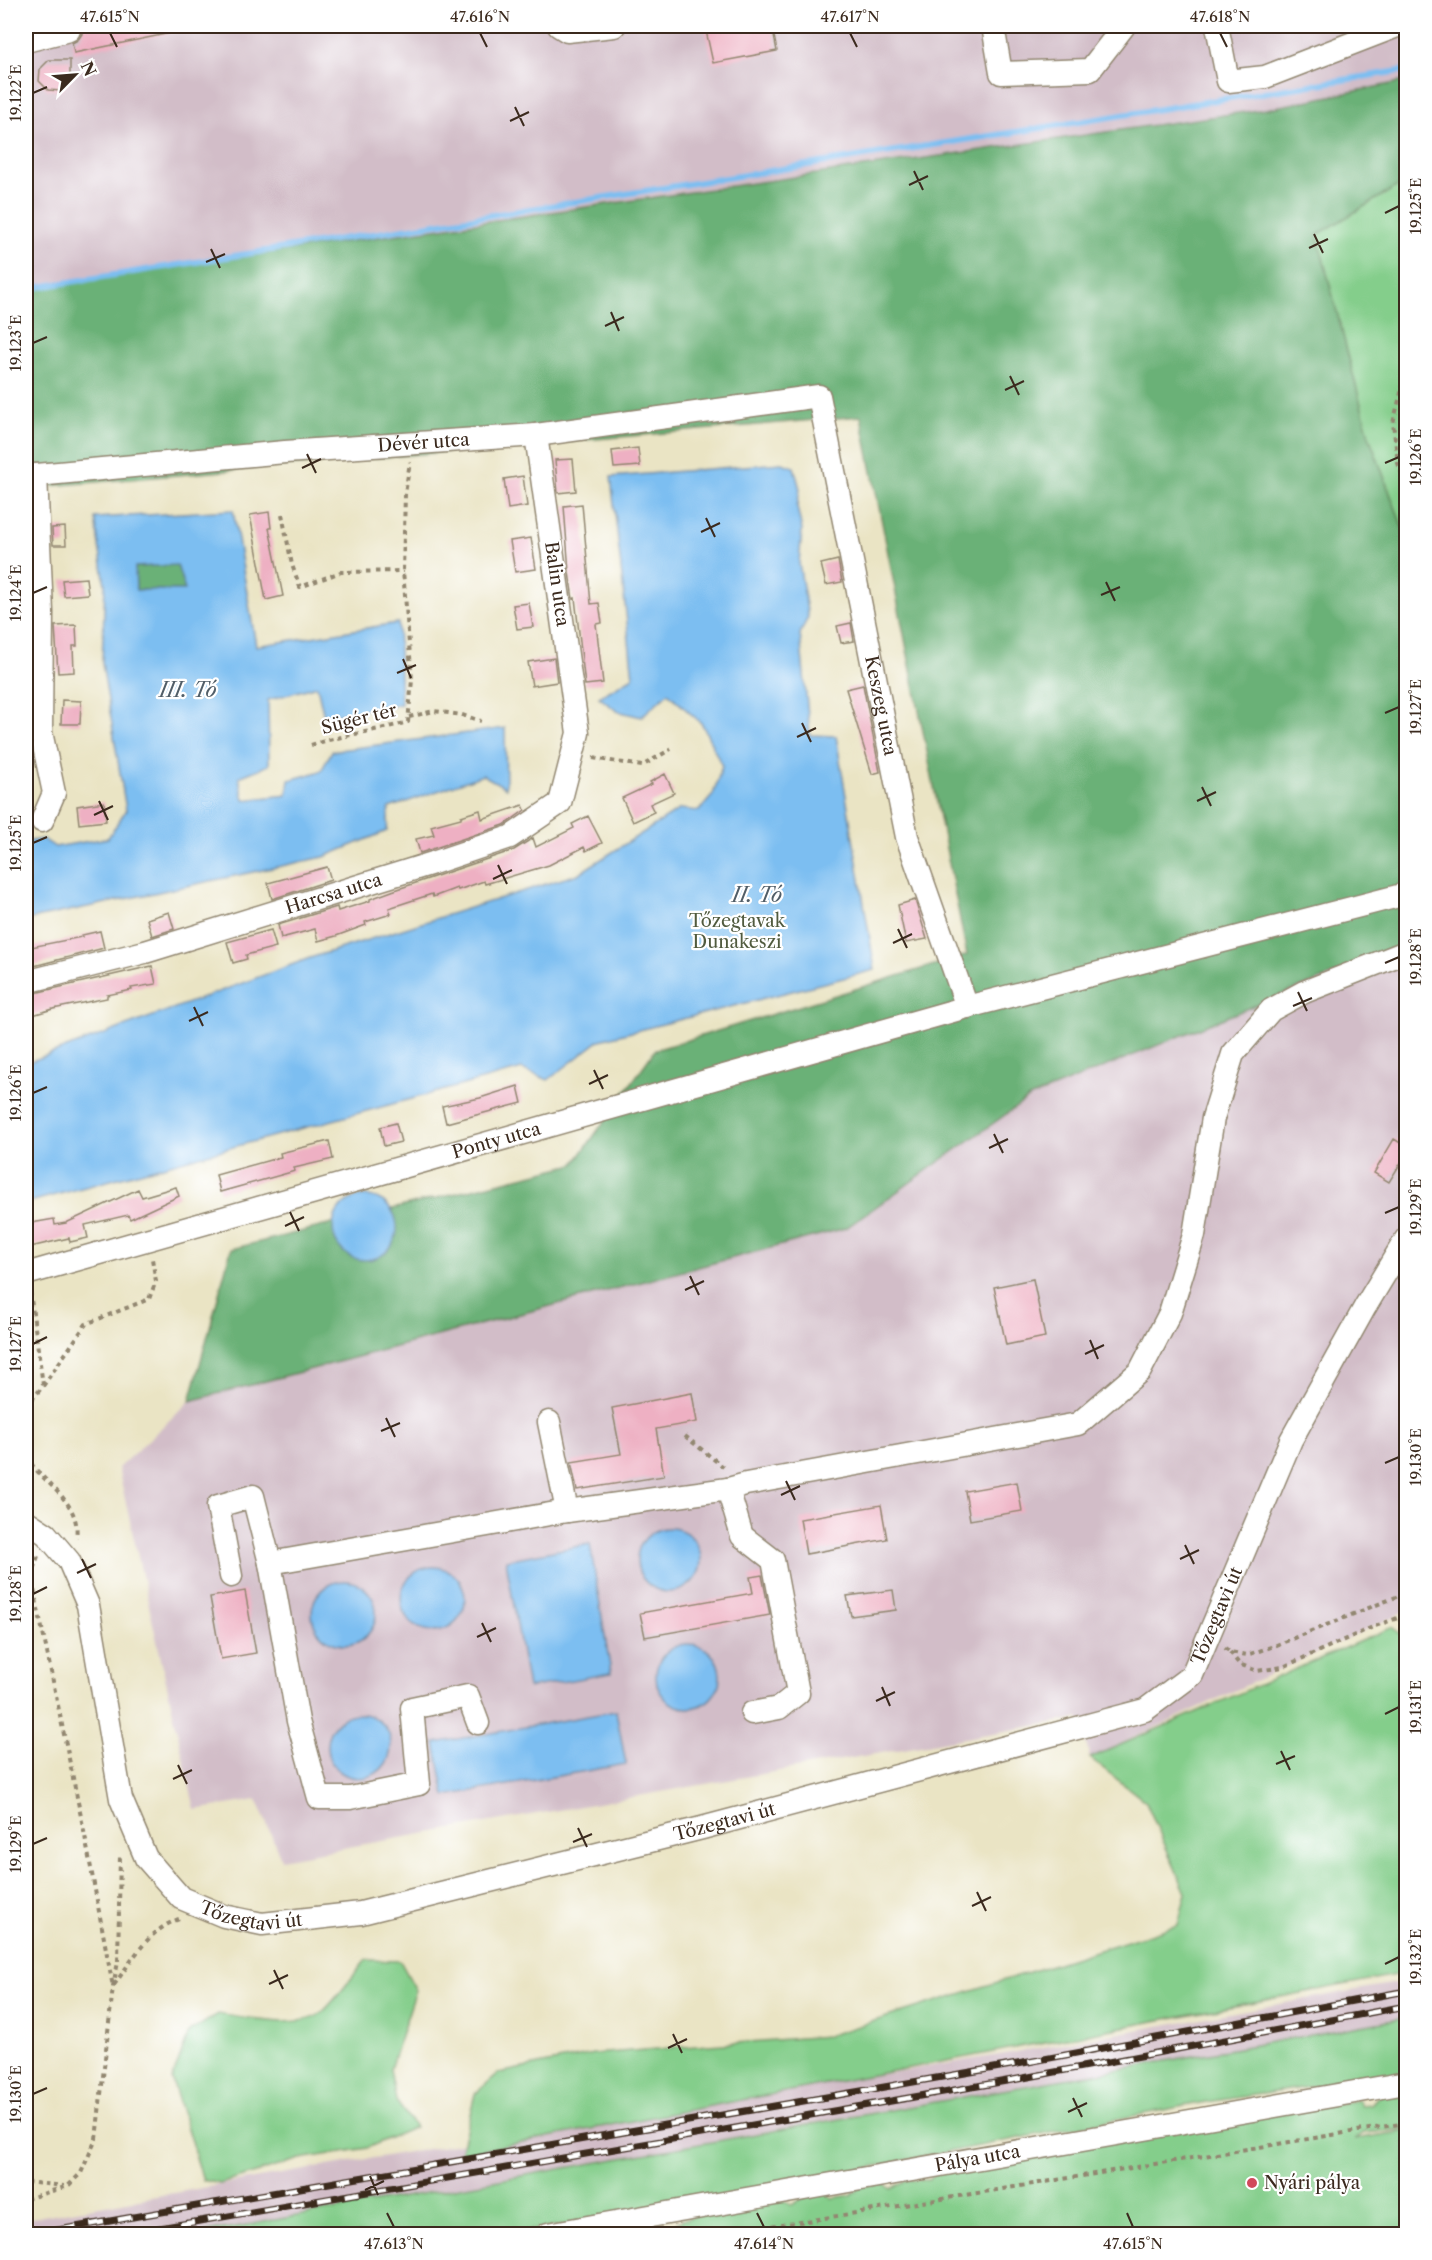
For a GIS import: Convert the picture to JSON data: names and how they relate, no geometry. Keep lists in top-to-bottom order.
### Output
{
  "streets": {
    "street": [
      "Dévér utca",
      "Balin utca",
      "Keszeg utca",
      "Harcsa utca",
      "Ponty utca",
      "Tőzegtavi út",
      "Pálya utca"
    ],
    "path": ["Sügér tér"]
  },
  "crossings": [
    ["Dévér utca", "Balin utca"],
    ["Dévér utca", "Keszeg utca"],
    ["Dévér utca", "Sügér tér"],
    ["Balin utca", "Harcsa utca"],
    ["Keszeg utca", "Ponty utca"]
  ],
  "water": ["III. Tó", "II. Tó"],
  "parks": ["Tőzegtavak Dunakeszi"],
  "places": ["Nyári pálya"],
  "north": "top right",
  "coordinates": [
    "47.615°N",
    "47.616°N",
    "47.617°N",
    "47.618°N",
    "19.122°E",
    "19.125°E",
    "19.123°E",
    "19.126°E",
    "19.124°E",
    "19.127°E",
    "19.128°E",
    "19.129°E",
    "19.130°E",
    "19.131°E",
    "19.132°E",
    "47.613°N",
    "47.614°N"
  ]
}
